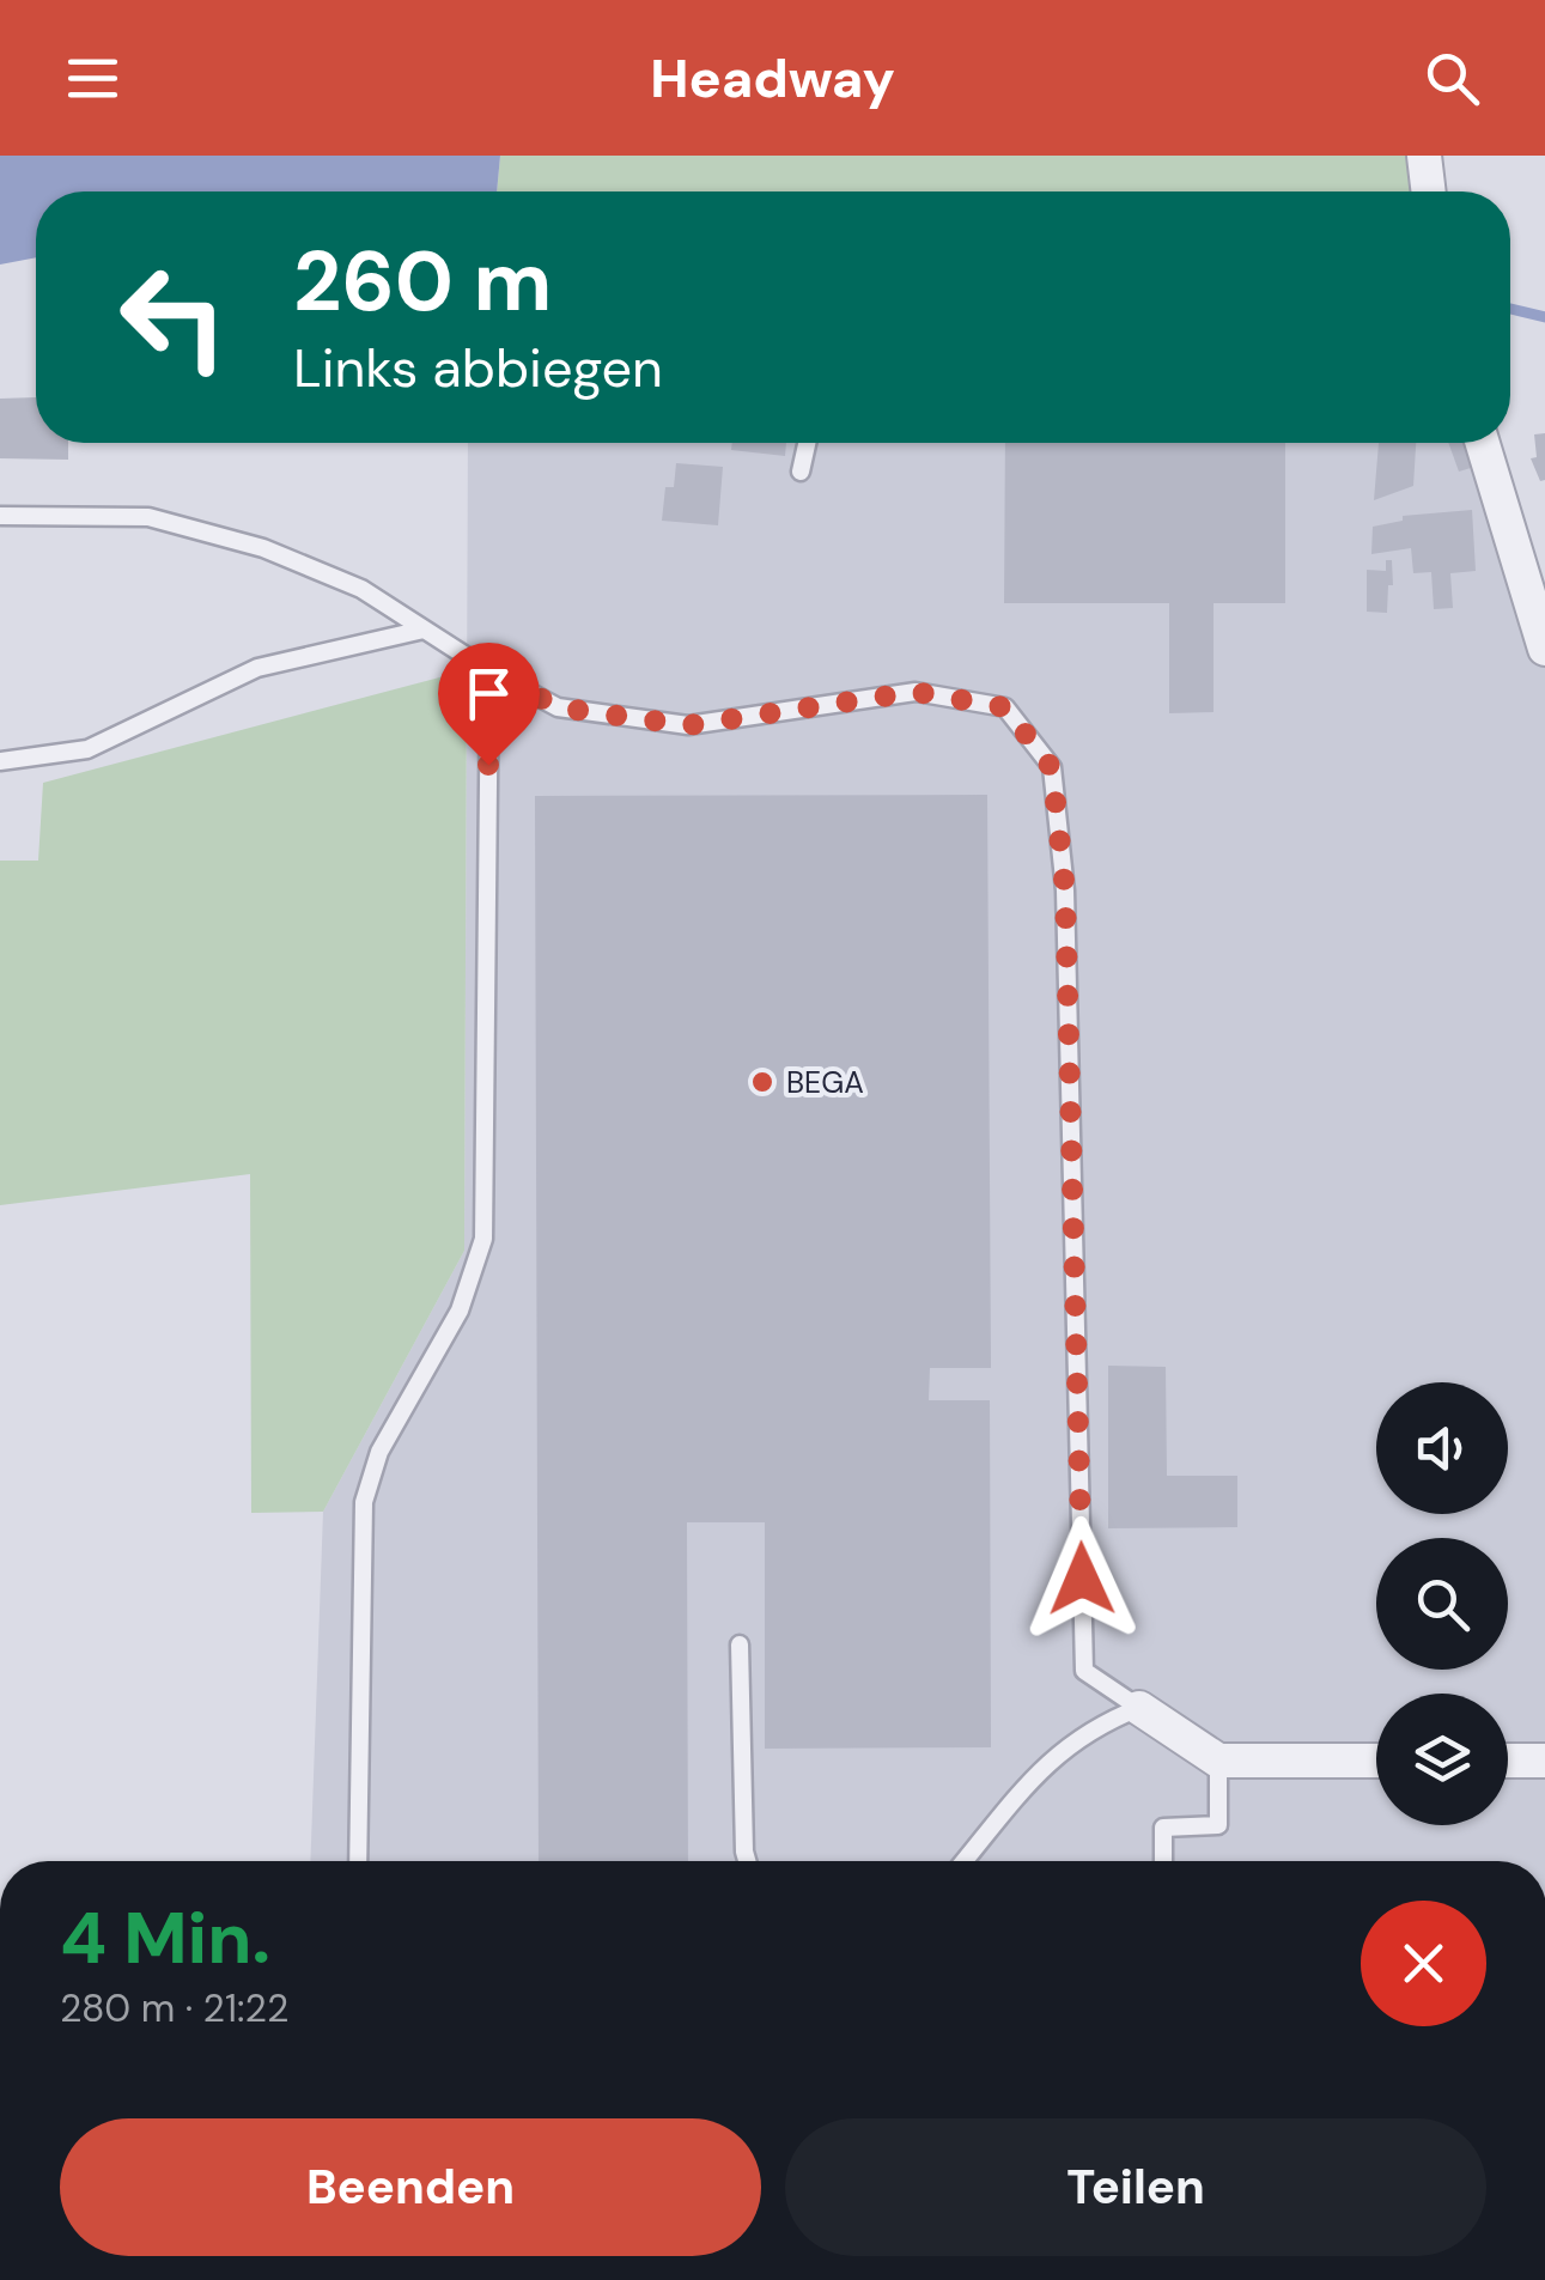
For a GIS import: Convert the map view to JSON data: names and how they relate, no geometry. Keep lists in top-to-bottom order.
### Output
{
  "places": ["BEGA"],
  "page": {
    "header": "Headway",
    "turn": ["260 m", "Links abbiegen"],
    "heading": ["4 Min.", "280 m · 21:22"],
    "buttons": ["Beenden", "Teilen"]
  }
}
